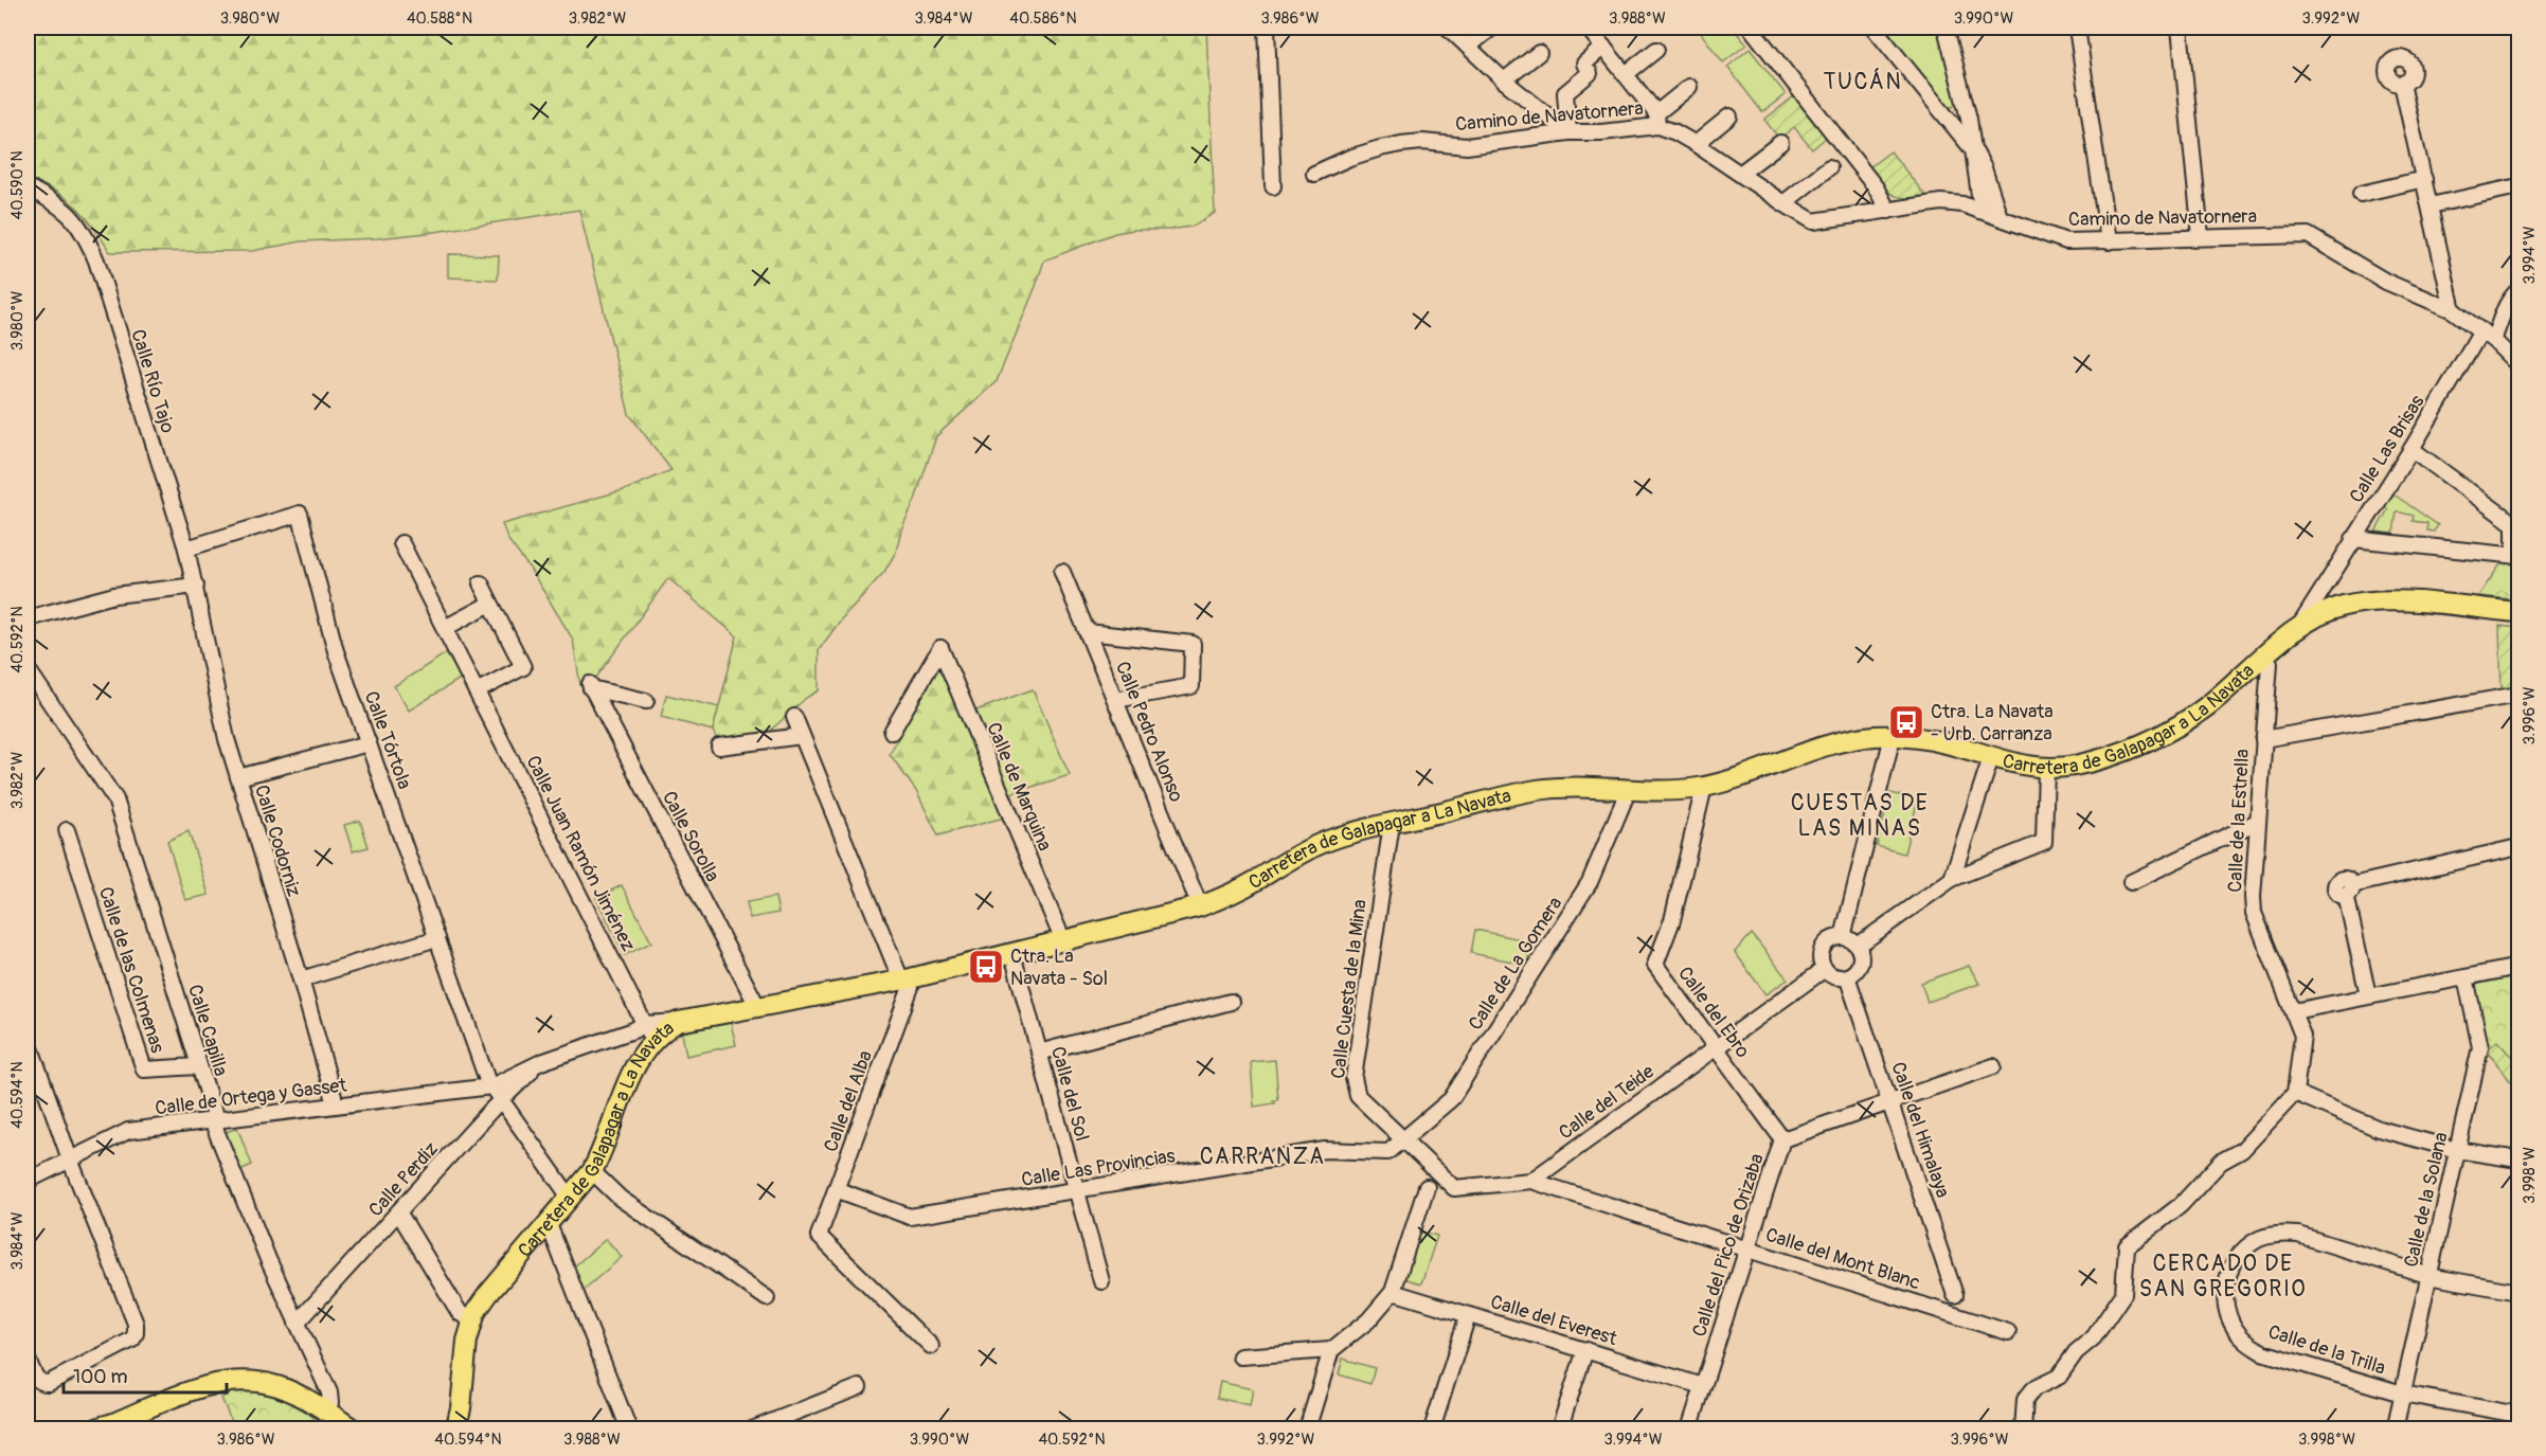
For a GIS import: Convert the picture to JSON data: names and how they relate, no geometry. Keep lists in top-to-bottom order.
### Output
{
  "streets": {
    "main road": ["Carretera de Galapagar a La Navata"],
    "street": [
      "Camino de Navatornera",
      "Calle Río Tajo",
      "Calle Las Brisas",
      "Calle Pedro Alonso",
      "Calle Tórtola",
      "Calle de Marquina",
      "Calle de la Estrella",
      "Calle Sorolla",
      "Calle Codorniz",
      "Calle Juan Ramón Jiménez",
      "Calle de La Gomera",
      "Calle de las Colmenas",
      "Calle Cuesta de la Mina",
      "Calle del Ebro",
      "Calle Capilla",
      "Calle del Sol",
      "Calle de Ortega y Gasset",
      "Calle del Alba",
      "Calle del Teide",
      "Calle del Himalaya",
      "Calle Las Provincias",
      "Calle Perdiz",
      "Calle de la Solana",
      "Calle del Pico de Orizaba",
      "Calle del Mont Blanc",
      "Calle del Everest",
      "Calle de la Trilla"
    ]
  },
  "crossings": [
    ["Camino de Navatornera", "Calle Las Brisas"],
    ["Calle Río Tajo", "Calle Tórtola"],
    ["Calle Río Tajo", "Calle Codorniz"],
    ["Calle Las Brisas", "Carretera de Galapagar a La Navata"],
    ["Carretera de Galapagar a La Navata", "Calle Pedro Alonso"],
    ["Carretera de Galapagar a La Navata", "Calle Tórtola"],
    ["Carretera de Galapagar a La Navata", "Calle de Marquina"],
    ["Carretera de Galapagar a La Navata", "Calle de la Estrella"],
    ["Carretera de Galapagar a La Navata", "Calle Sorolla"],
    ["Carretera de Galapagar a La Navata", "Calle Juan Ramón Jiménez"],
    ["Carretera de Galapagar a La Navata", "Calle de La Gomera"],
    ["Carretera de Galapagar a La Navata", "Calle Cuesta de la Mina"],
    ["Carretera de Galapagar a La Navata", "Calle del Ebro"],
    ["Carretera de Galapagar a La Navata", "Calle del Sol"],
    ["Carretera de Galapagar a La Navata", "Calle del Alba"],
    ["Carretera de Galapagar a La Navata", "Calle Perdiz"],
    ["Calle Tórtola", "Calle de Ortega y Gasset"],
    ["Calle Tórtola", "Calle Perdiz"],
    ["Calle Codorniz", "Calle de Ortega y Gasset"],
    ["Calle Juan Ramón Jiménez", "Calle Perdiz"],
    ["Calle de La Gomera", "Calle Cuesta de la Mina"],
    ["Calle de La Gomera", "Calle Las Provincias"],
    ["Calle de las Colmenas", "Calle Capilla"],
    ["Calle Cuesta de la Mina", "Calle Las Provincias"],
    ["Calle del Ebro", "Calle del Teide"],
    ["Calle del Ebro", "Calle del Pico de Orizaba"],
    ["Calle Capilla", "Calle de Ortega y Gasset"],
    ["Calle Capilla", "Calle Perdiz"],
    ["Calle del Sol", "Calle Las Provincias"],
    ["Calle de Ortega y Gasset", "Calle Perdiz"],
    ["Calle del Alba", "Calle Las Provincias"],
    ["Calle del Teide", "Calle del Himalaya"],
    ["Calle del Teide", "Calle del Mont Blanc"],
    ["Calle del Himalaya", "Calle del Pico de Orizaba"],
    ["Calle del Himalaya", "Calle del Mont Blanc"],
    ["Calle de la Solana", "Calle de la Trilla"],
    ["Calle del Pico de Orizaba", "Calle del Mont Blanc"],
    ["Calle del Pico de Orizaba", "Calle del Everest"]
  ],
  "districts": [
    "TUCÁN",
    "CUESTAS DE LAS MINAS",
    "CARRANZA",
    "CERCADO DE SAN GREGORIO"
  ],
  "places": {
    "bus stop": ["Ctra. La Navata - Urb. Carranza", "Ctra. La Navata - Sol"]
  },
  "scale_bar": "100 m",
  "coordinates": [
    "3.980°W",
    "40.588°N",
    "3.982°W",
    "3.984°W",
    "40.586°N",
    "3.986°W",
    "3.988°W",
    "3.990°W",
    "3.992°W",
    "40.590°N",
    "3.994°W",
    "40.592°N",
    "3.996°W",
    "40.594°N",
    "3.998°W"
  ]
}
